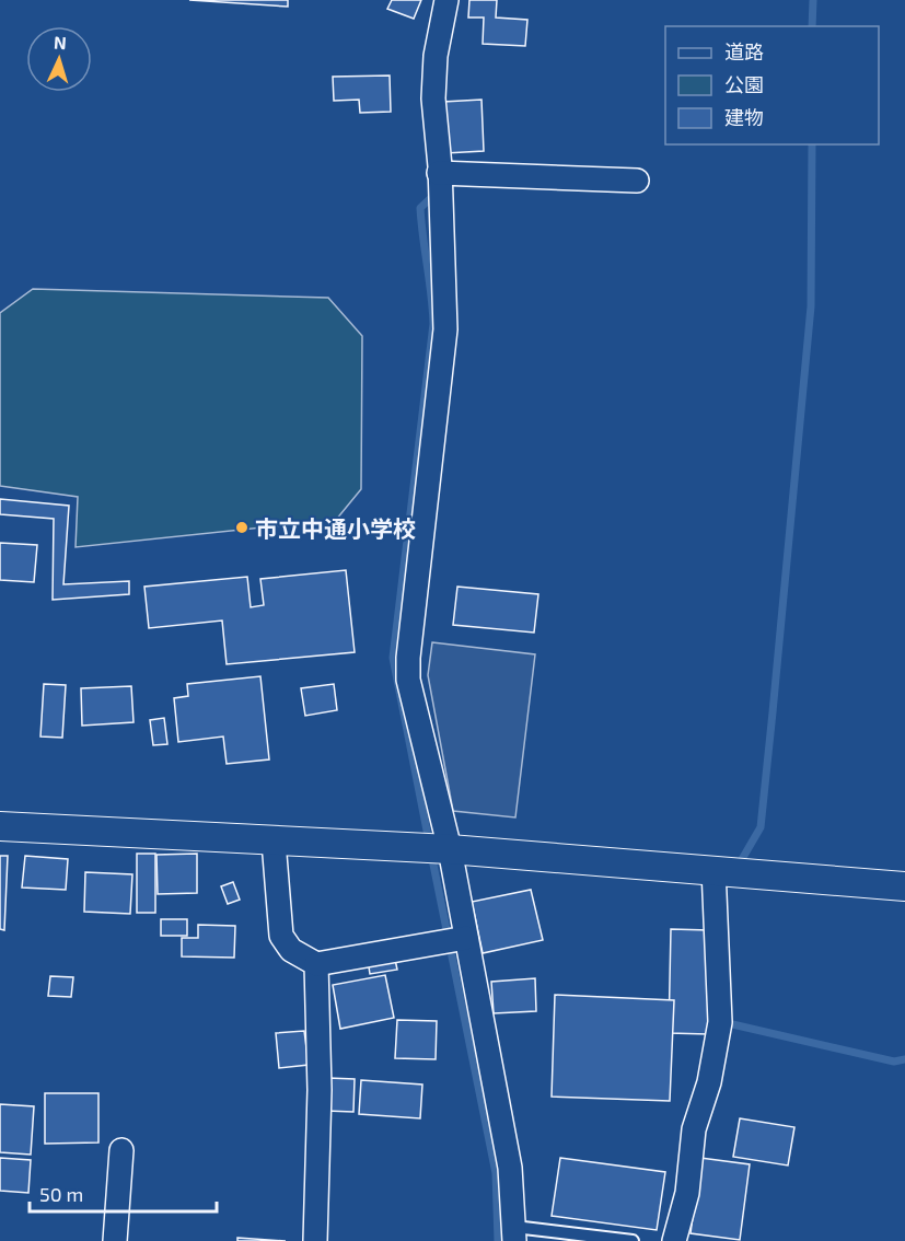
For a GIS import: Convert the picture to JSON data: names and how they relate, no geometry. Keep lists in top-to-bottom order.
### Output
{
  "places": ["市立中通小学校"],
  "legend": ["道路", "公園", "建物"],
  "scale_bar": "50 m",
  "north": "top"
}
